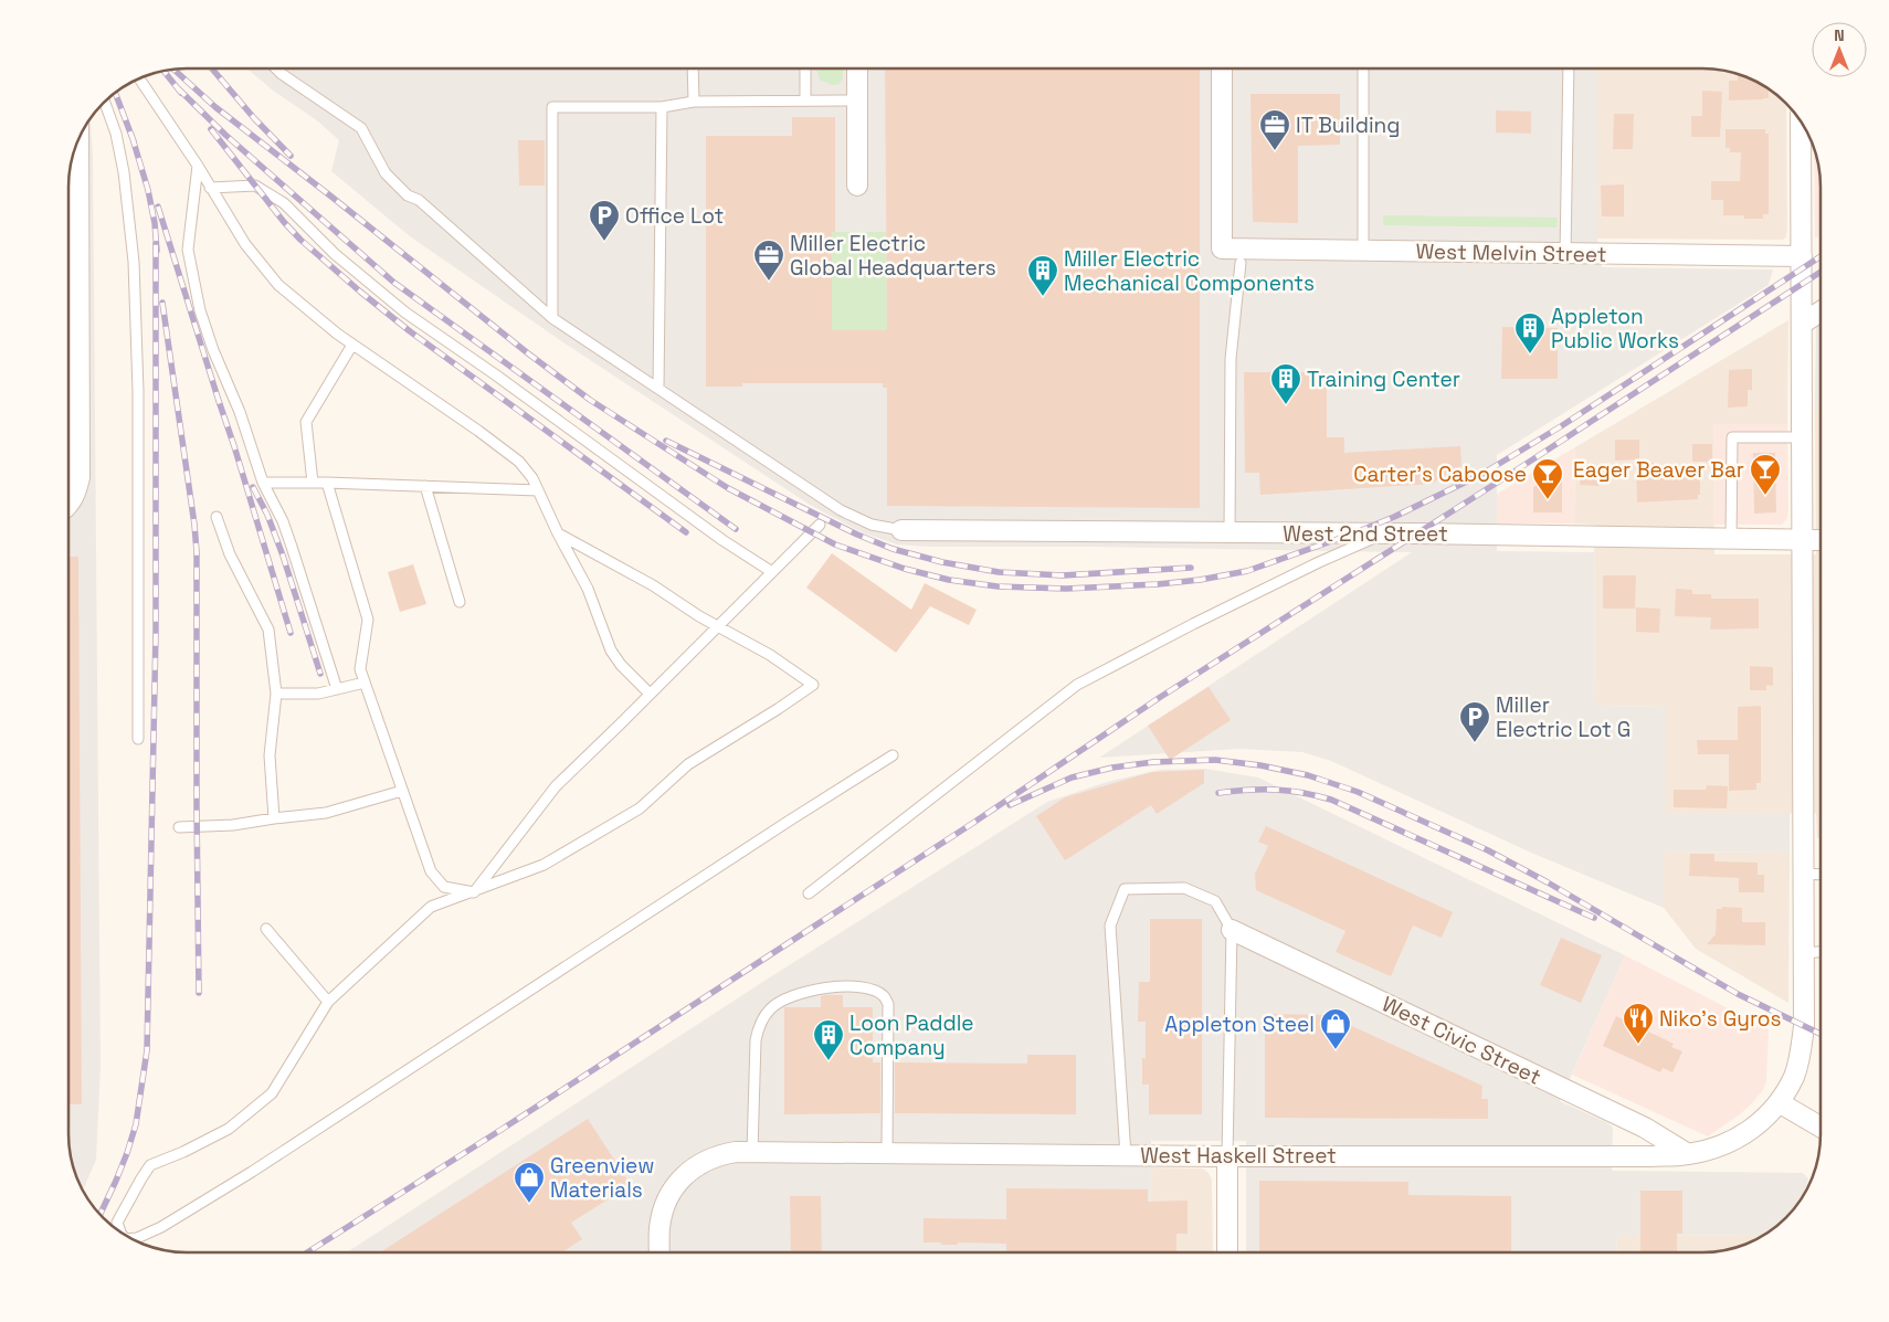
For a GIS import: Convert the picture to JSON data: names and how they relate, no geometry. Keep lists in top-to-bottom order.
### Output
{
  "streets": {
    "street": [
      "West Melvin Street",
      "West 2nd Street",
      "West Civic Street",
      "West Haskell Street"
    ]
  },
  "crossings": [
    ["West Melvin Street", "West Haskell Street"],
    ["West 2nd Street", "West Haskell Street"],
    ["West Civic Street", "West Haskell Street"]
  ],
  "places": {
    "office": ["IT Building", "Miller Electric Global Headquarters"],
    "parking": ["Office Lot", "Miller Electric Lot G"],
    "building": [
      "Miller Electric Mechanical Components",
      "Appleton Public Works",
      "Training Center",
      "Loon Paddle Company"
    ],
    "bar": ["Eager Beaver Bar", "Carter's Caboose"],
    "restaurant": ["Niko's Gyros"],
    "shop": ["Appleton Steel", "Greenview Materials"]
  },
  "north": "top"
}
